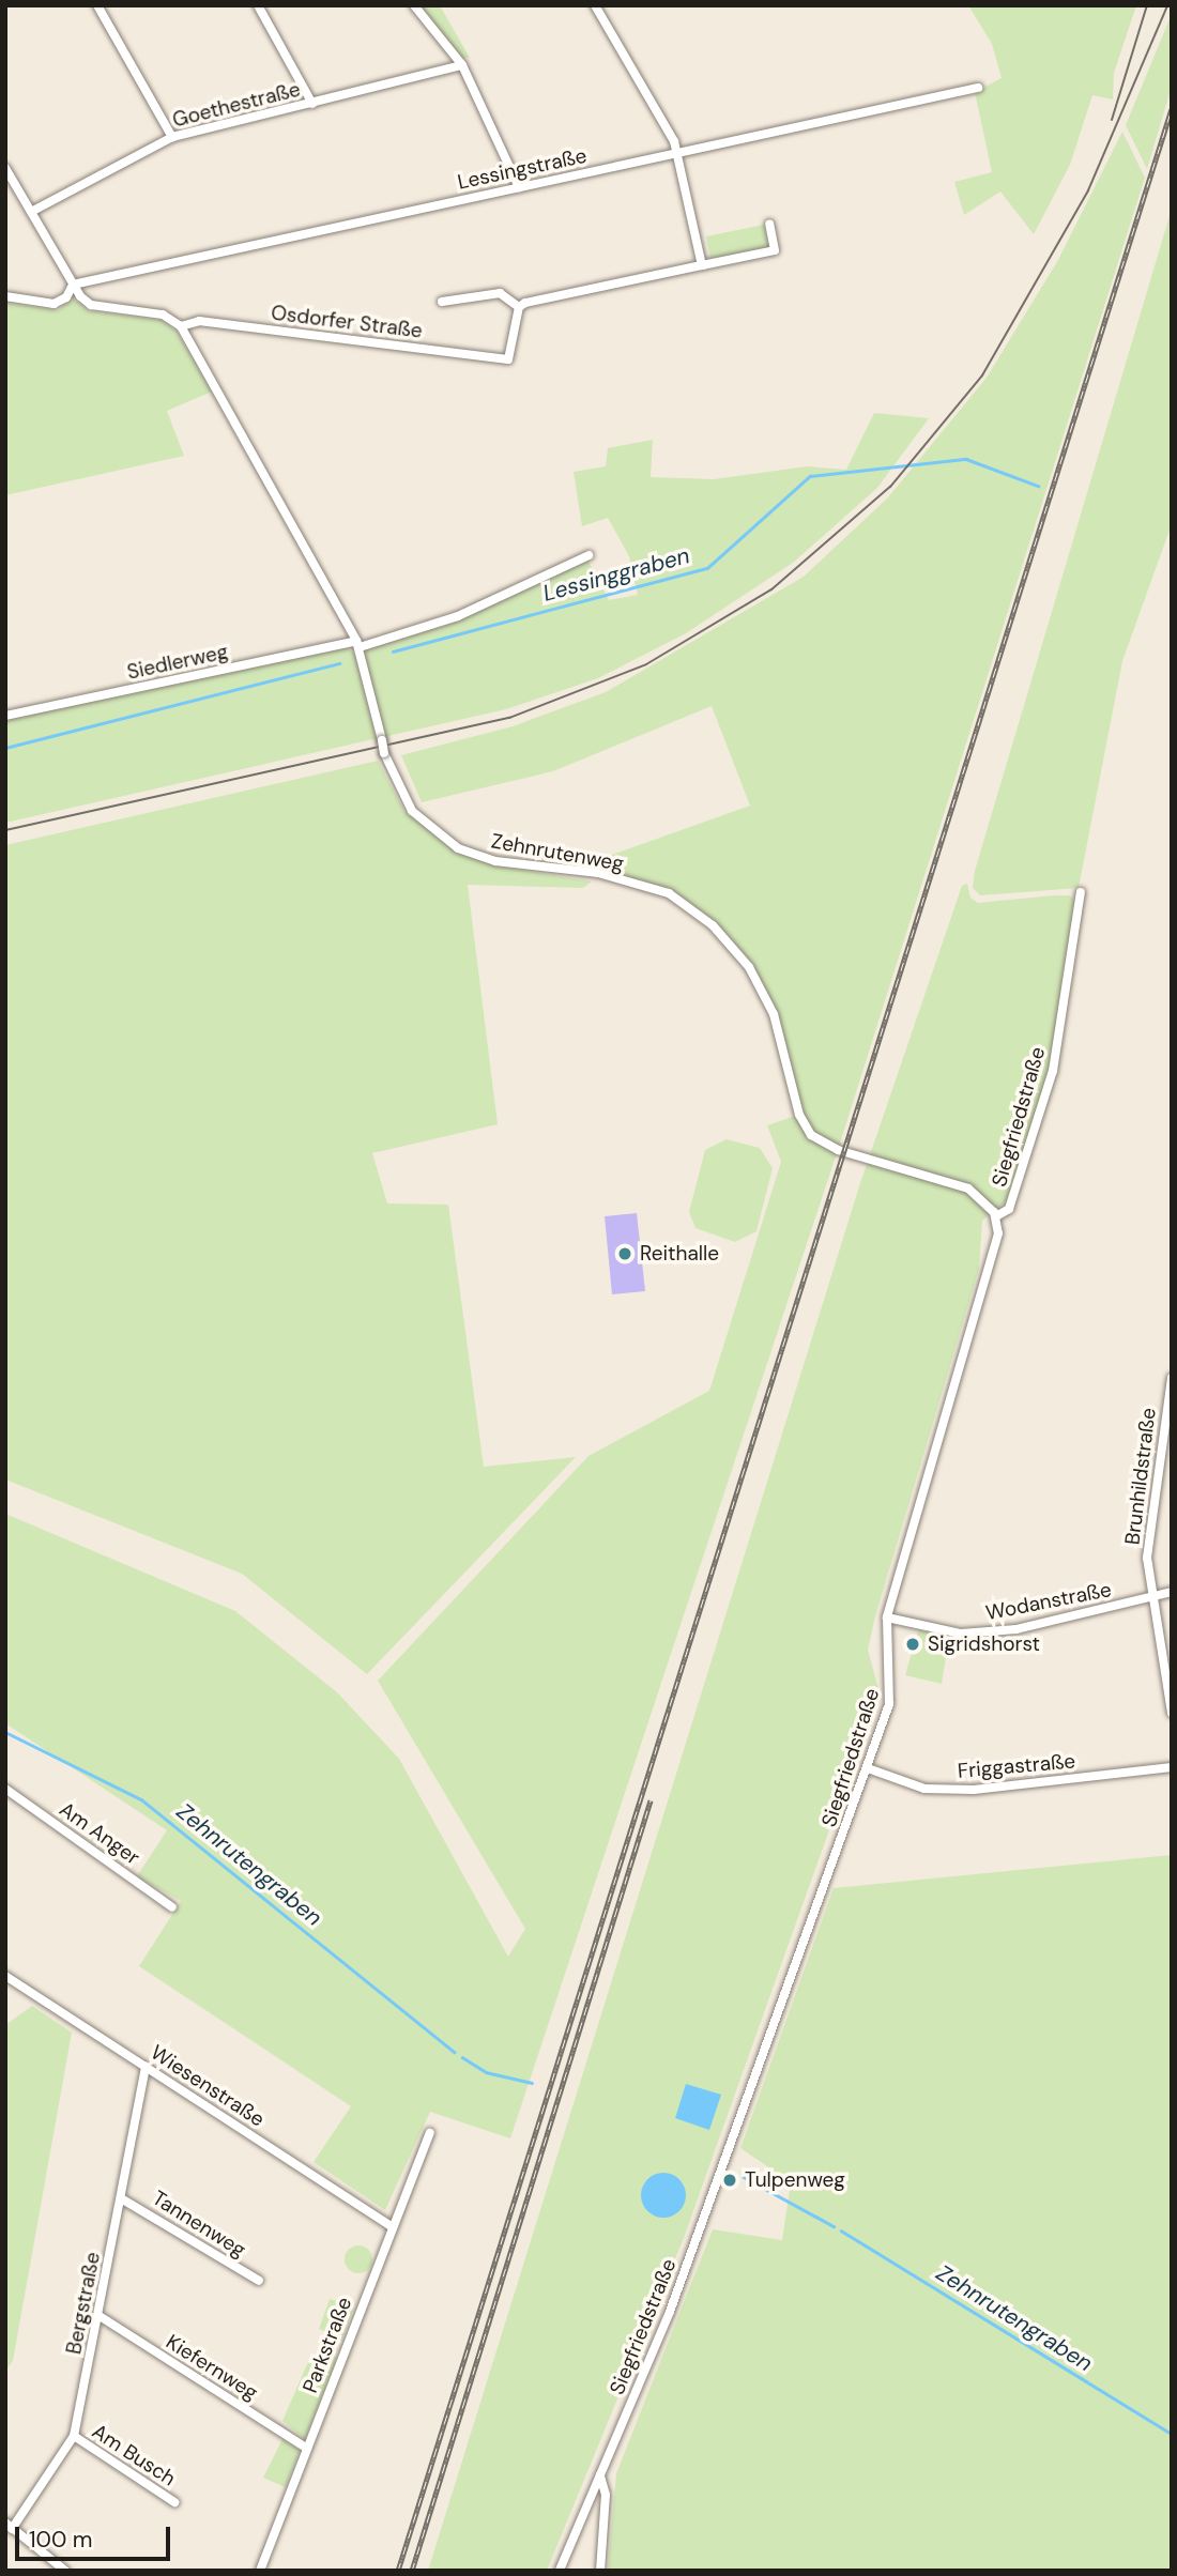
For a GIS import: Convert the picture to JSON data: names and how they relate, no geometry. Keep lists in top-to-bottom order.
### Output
{
  "streets": {
    "street": [
      "Goethestraße",
      "Lessingstraße",
      "Osdorfer Straße",
      "Siedlerweg",
      "Zehnrutenweg",
      "Siegfriedstraße",
      "Brunhildstraße",
      "Wodanstraße",
      "Friggastraße",
      "Am Anger",
      "Wiesenstraße",
      "Tannenweg",
      "Bergstraße",
      "Parkstraße",
      "Kiefernweg",
      "Am Busch"
    ]
  },
  "crossings": [
    ["Osdorfer Straße", "Zehnrutenweg"],
    ["Siedlerweg", "Zehnrutenweg"],
    ["Zehnrutenweg", "Siegfriedstraße"],
    ["Siegfriedstraße", "Wodanstraße"],
    ["Siegfriedstraße", "Friggastraße"],
    ["Brunhildstraße", "Wodanstraße"],
    ["Wiesenstraße", "Bergstraße"],
    ["Wiesenstraße", "Parkstraße"],
    ["Tannenweg", "Bergstraße"],
    ["Bergstraße", "Kiefernweg"],
    ["Bergstraße", "Am Busch"],
    ["Parkstraße", "Kiefernweg"]
  ],
  "water": ["Lessinggraben", "Zehnrutengraben"],
  "places": ["Reithalle", "Sigridshorst", "Tulpenweg"],
  "scale_bar": "100 m"
}
